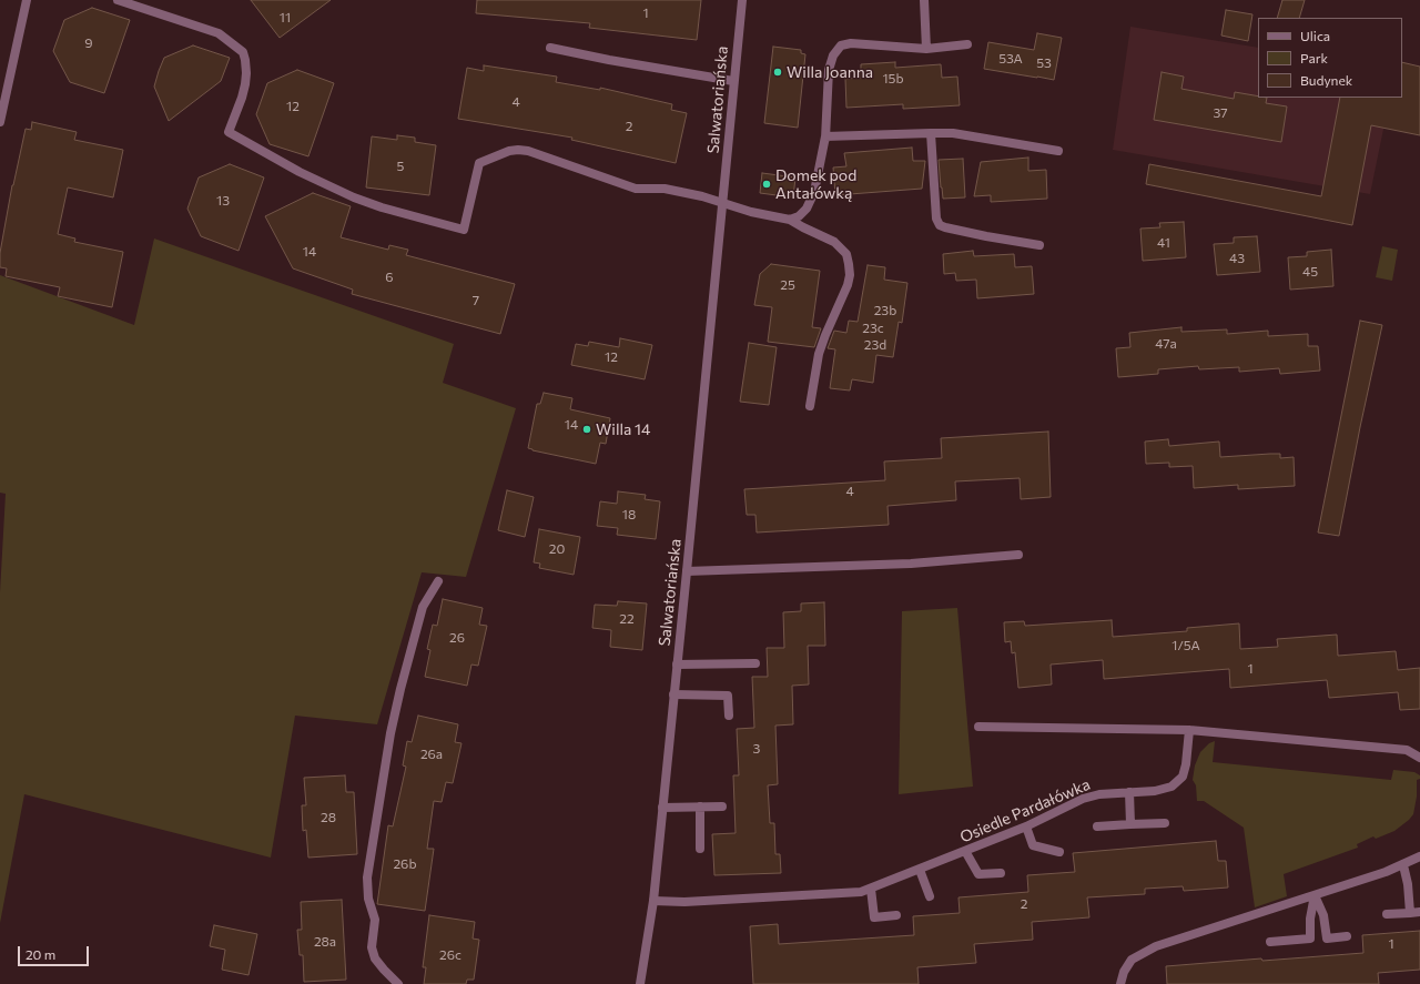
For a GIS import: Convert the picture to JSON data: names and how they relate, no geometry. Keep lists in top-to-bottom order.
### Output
{
  "streets": {
    "street": ["Salwatoriańska", "Osiedle Pardałówka"]
  },
  "crossings": [
    ["Salwatoriańska", "Osiedle Pardałówka"]
  ],
  "places": ["Willa Joanna", "Domek pod Antałówką", "Willa 14"],
  "house_numbers": [
    "1",
    "11",
    "9",
    "53A",
    "53",
    "15b",
    "4",
    "12",
    "37",
    "2",
    "5",
    "13",
    "41",
    "14",
    "43",
    "45",
    "6",
    "25",
    "7",
    "23b",
    "23c",
    "47a",
    "23d",
    "12",
    "14",
    "4",
    "18",
    "20",
    "22",
    "26",
    "1/5A",
    "1",
    "3",
    "26a",
    "28",
    "26b",
    "2",
    "28a",
    "1",
    "26c"
  ],
  "legend": ["Ulica", "Park", "Budynek"],
  "scale_bar": "20 m"
}
